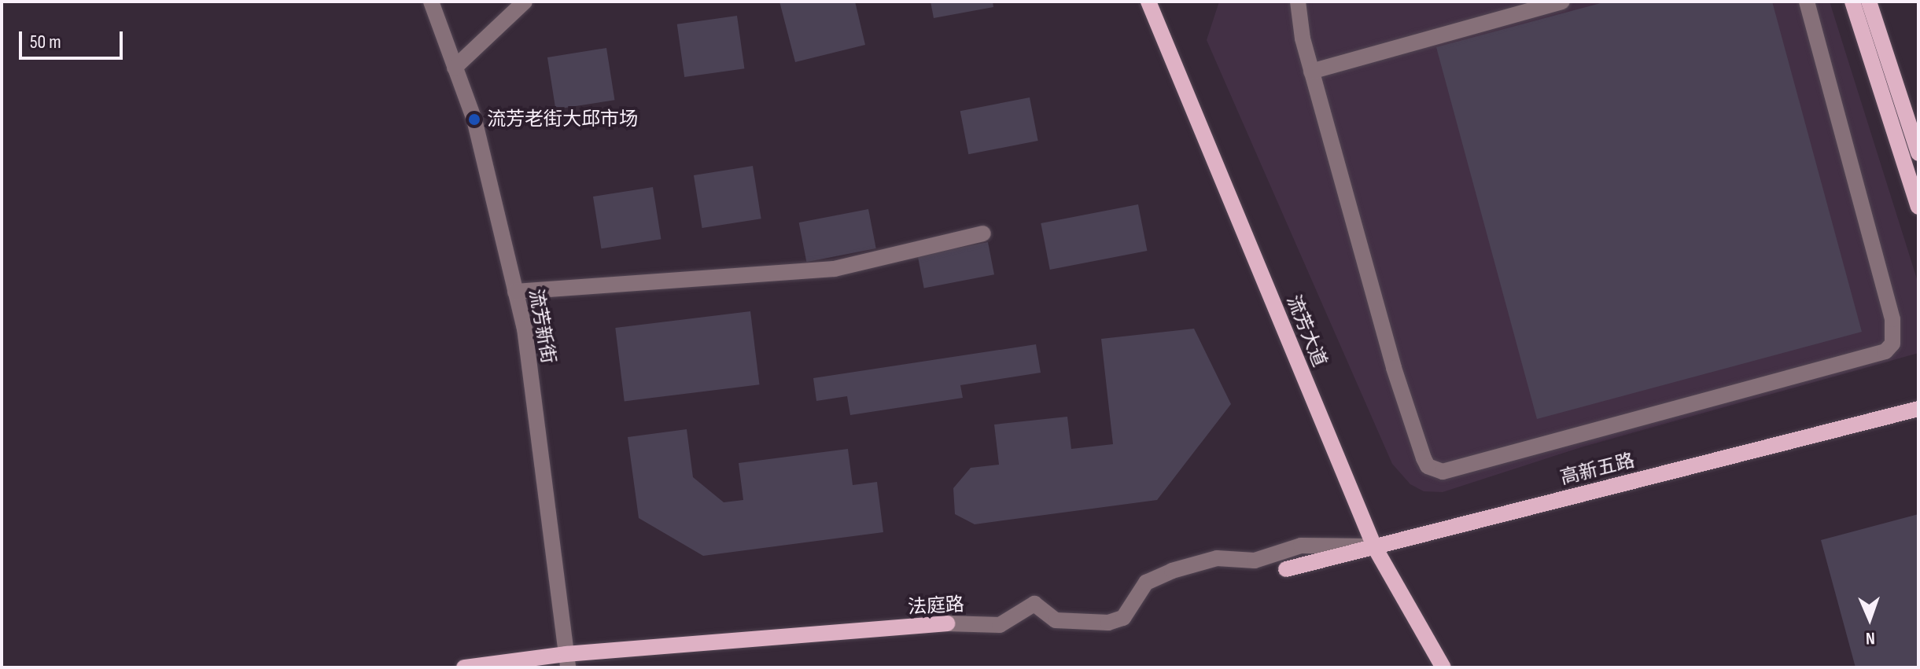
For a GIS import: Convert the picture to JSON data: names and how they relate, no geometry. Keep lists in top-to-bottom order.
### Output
{
  "streets": {
    "main road": ["流芳大道", "高新五路", "法庭路"],
    "street": ["流芳新街"]
  },
  "crossings": [
    ["流芳新街", "法庭路"],
    ["流芳大道", "高新五路"],
    ["流芳大道", "法庭路"],
    ["高新五路", "法庭路"]
  ],
  "places": ["流芳老街大邱市场"],
  "scale_bar": "50 m",
  "north": "bottom"
}
